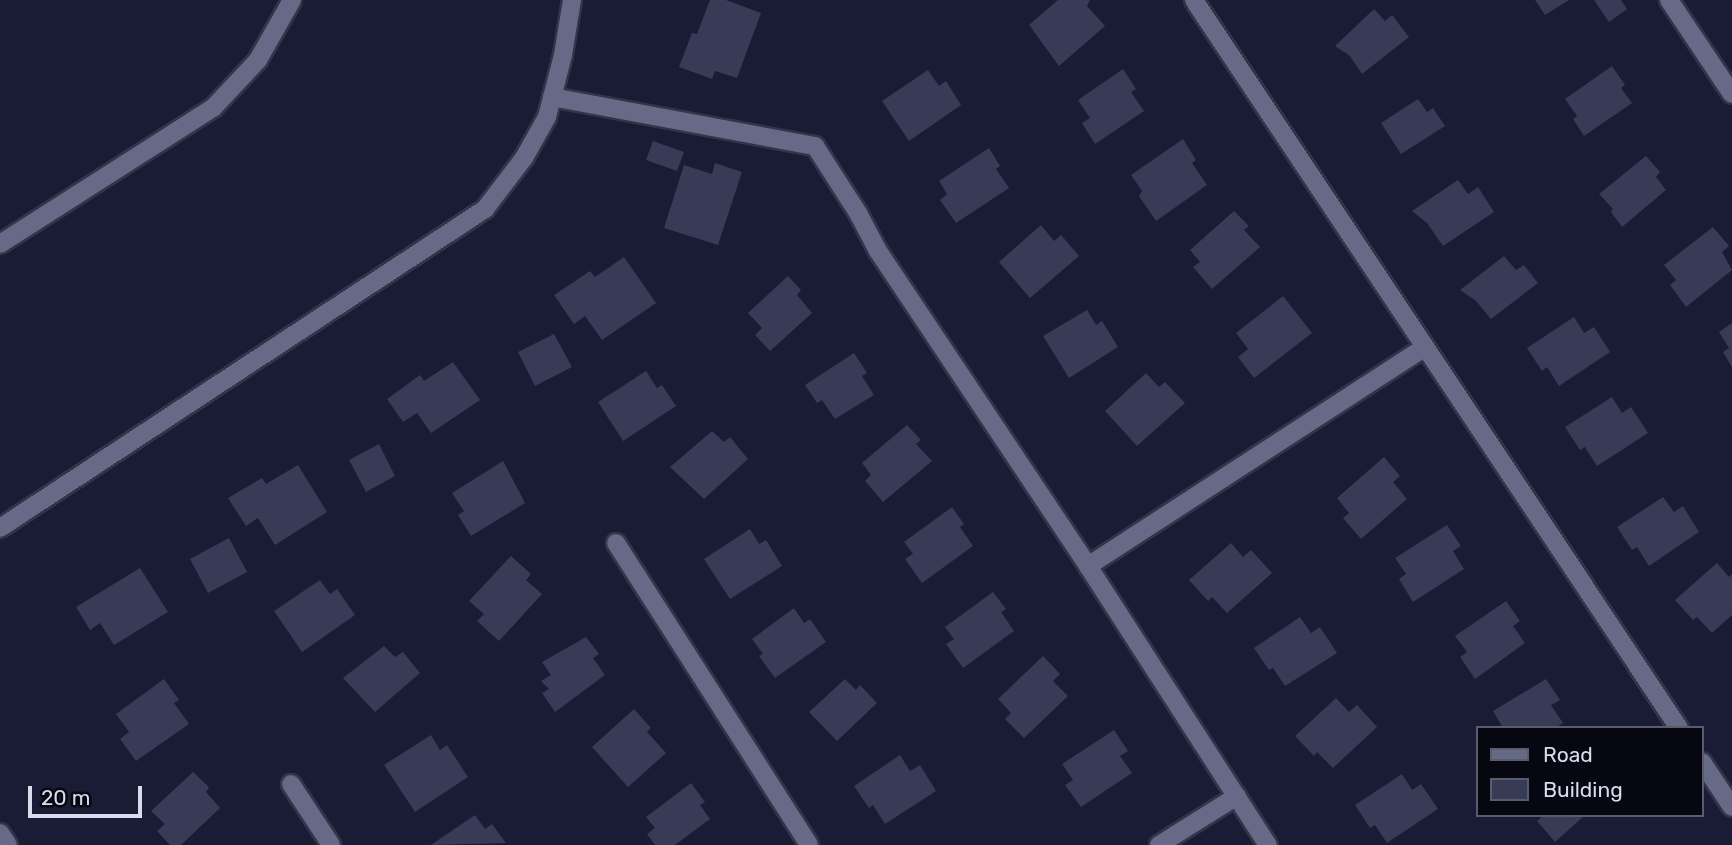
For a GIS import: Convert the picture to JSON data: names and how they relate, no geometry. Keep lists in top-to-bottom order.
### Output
{
  "legend": ["Road", "Building"],
  "scale_bar": "20 m"
}
